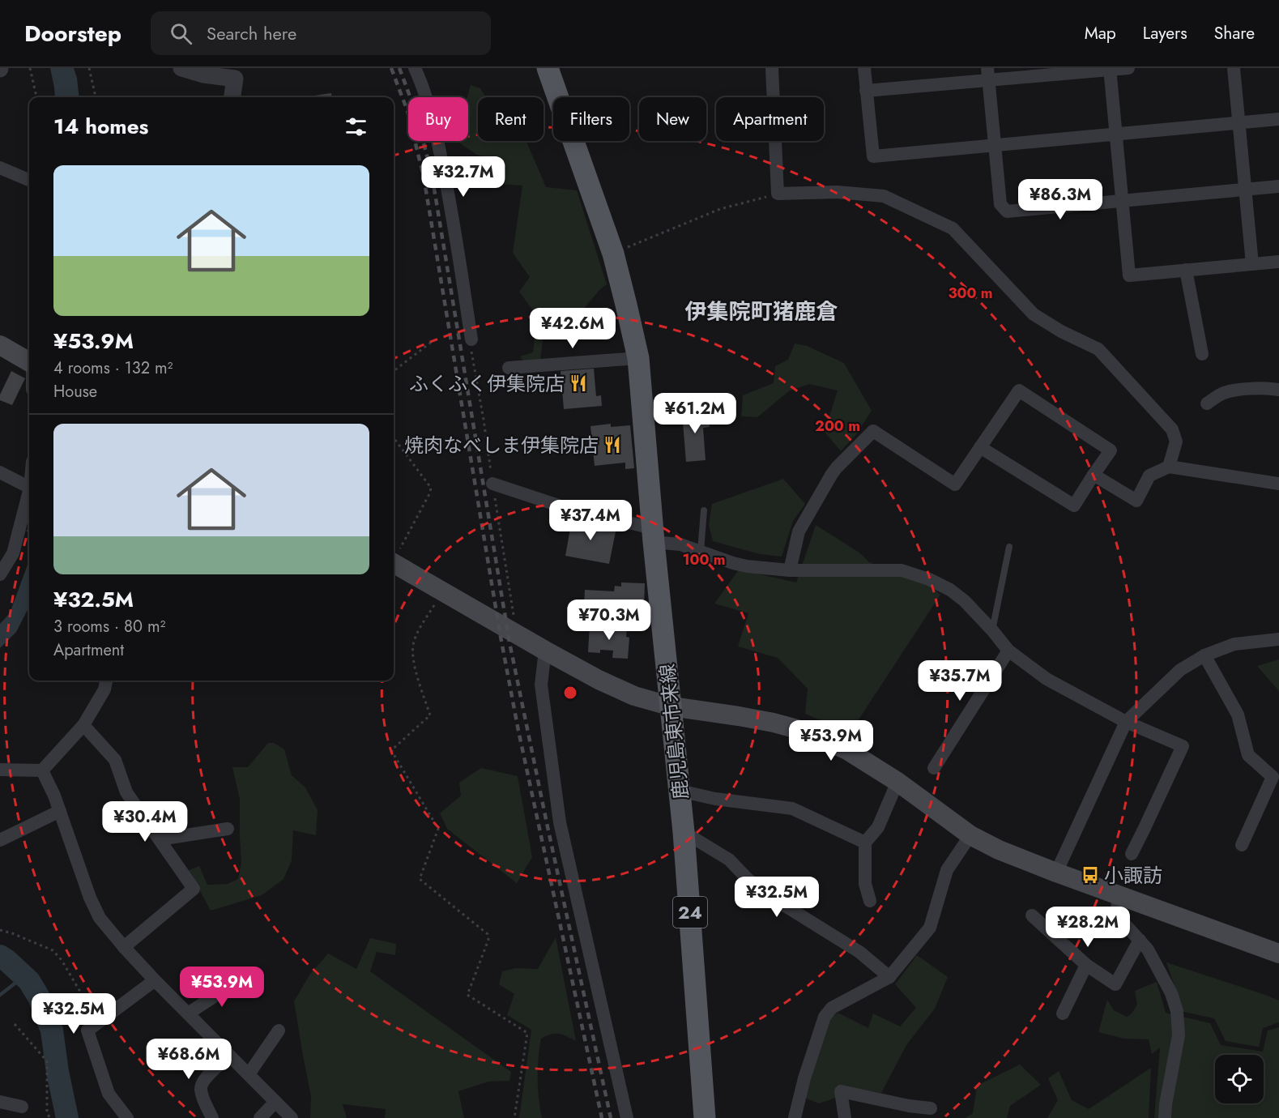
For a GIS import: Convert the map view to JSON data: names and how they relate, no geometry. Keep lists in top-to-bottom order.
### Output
{
  "streets": {
    "main road": ["鹿児島東市来線", "24"]
  },
  "districts": ["伊集院町猪鹿倉"],
  "places": {
    "restaurant": ["ふくふく伊集院店", "焼肉なべしま伊集院店"],
    "bus stop": ["小諏訪"]
  },
  "page": {
    "header": "Doorstep",
    "search": "Search here",
    "nav": ["Map", "Layers", "Share"],
    "chip": [
      "Buy",
      "Rent",
      "Filters",
      "New",
      "Apartment"
    ],
    "heading": "14 homes",
    "list": [
      {
        "name": "¥53.9M",
        "note": "4 rooms · 132 m² · House"
      },
      {
        "name": "¥32.5M",
        "note": "3 rooms · 80 m² · Apartment"
      }
    ],
    "price": [
      "¥32.7M",
      "¥86.3M",
      "¥42.6M",
      "¥61.2M",
      "¥37.4M",
      "¥70.3M",
      "¥35.7M",
      "¥53.9M",
      "¥30.4M",
      "¥32.5M",
      "¥28.2M",
      "¥53.9M",
      "¥32.5M",
      "¥68.6M"
    ]
  },
  "rings": ["300 m", "200 m", "100 m"]
}
